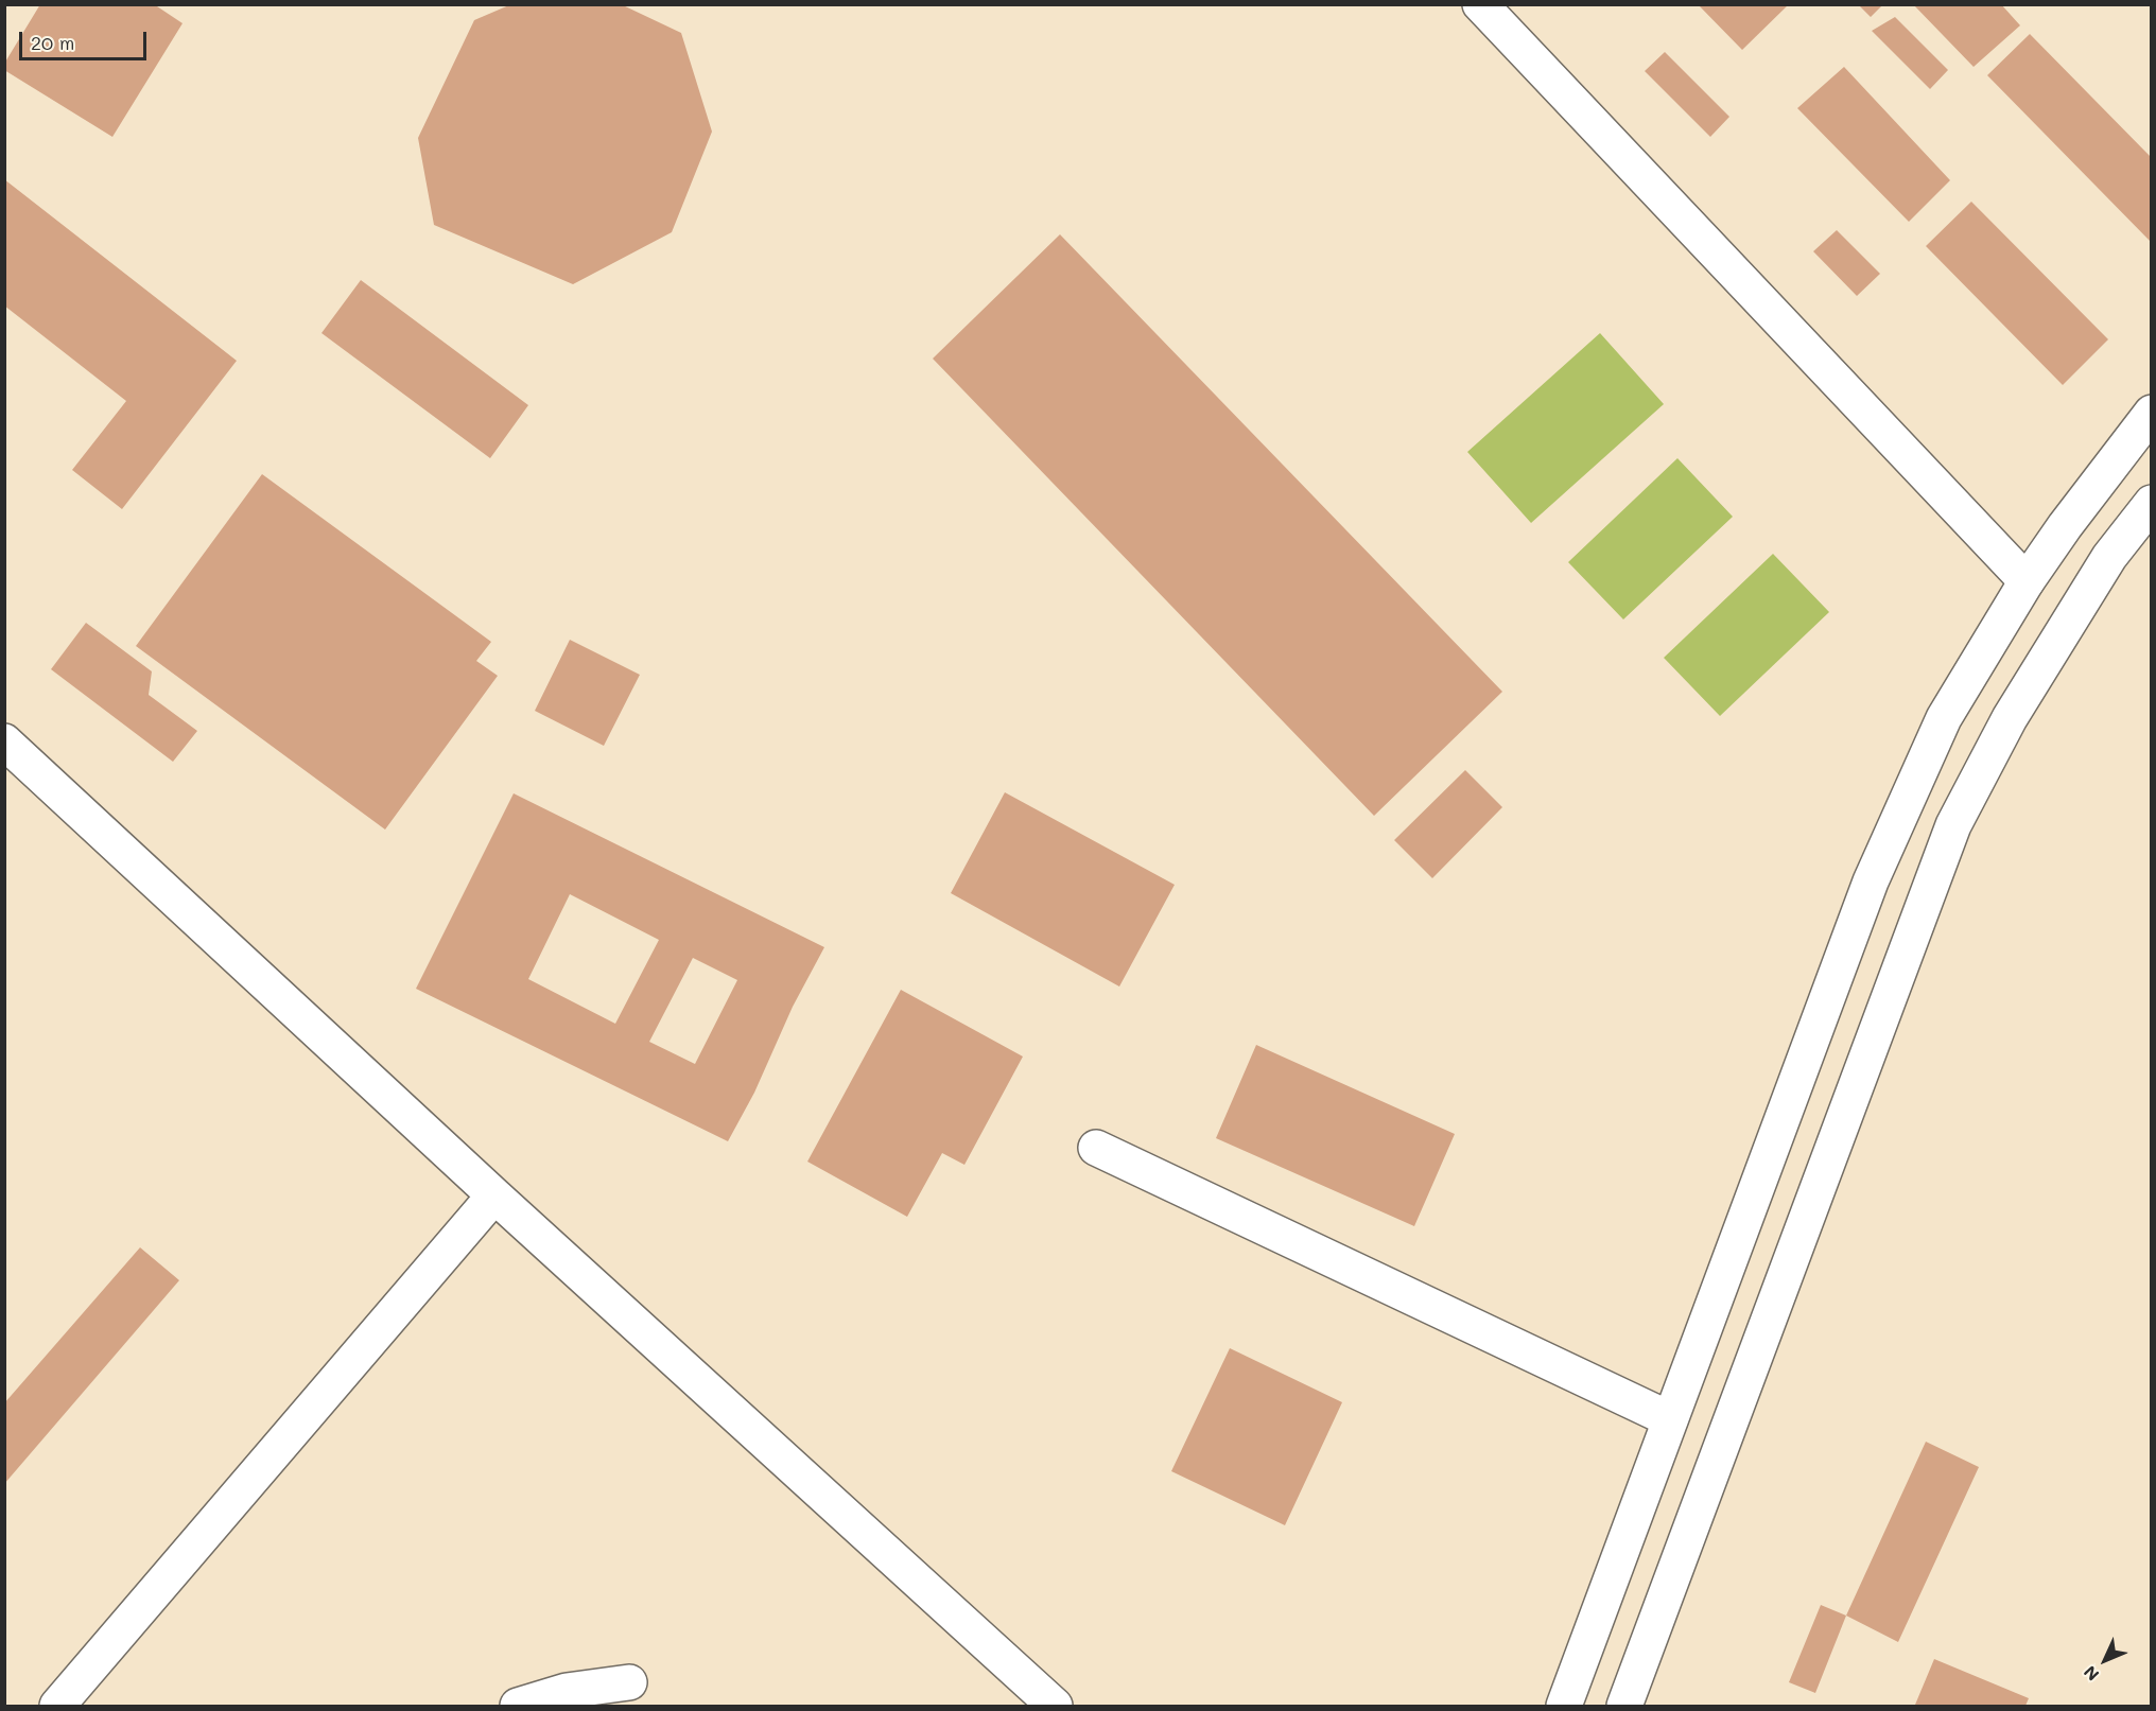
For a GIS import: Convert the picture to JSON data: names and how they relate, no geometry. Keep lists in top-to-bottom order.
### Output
{
  "scale_bar": "20 m",
  "north": "bottom left"
}
